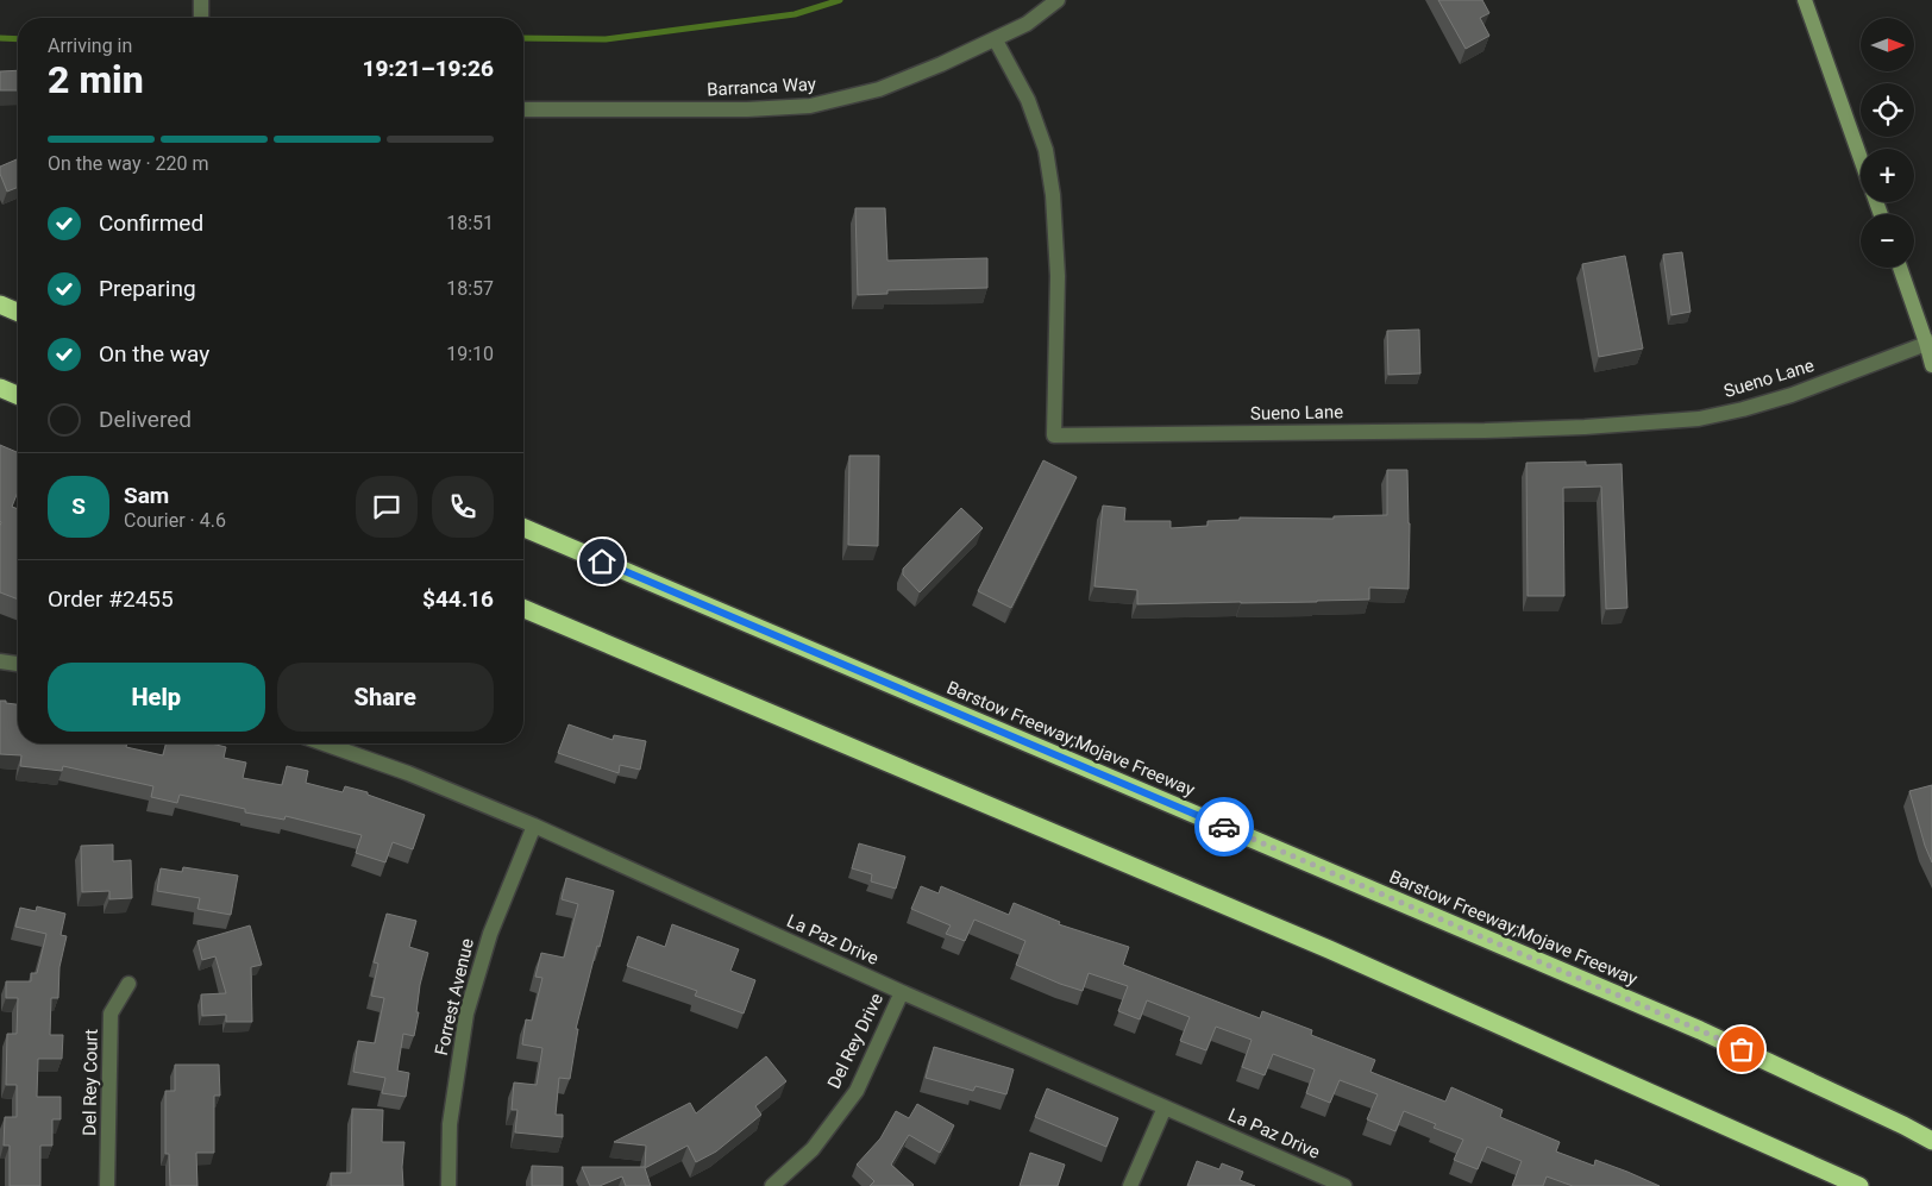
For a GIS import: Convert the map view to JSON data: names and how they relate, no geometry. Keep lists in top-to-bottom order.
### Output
{
  "streets": {
    "highway": ["Barstow Freeway;Mojave Freeway"],
    "street": [
      "Barranca Way",
      "Sueno Lane",
      "La Paz Drive",
      "Forrest Avenue",
      "Del Rey Drive",
      "Del Rey Court"
    ]
  },
  "crossings": [
    ["Barranca Way", "Sueno Lane"],
    ["La Paz Drive", "Forrest Avenue"],
    ["La Paz Drive", "Del Rey Drive"]
  ],
  "north": "right",
  "page": {
    "map_buttons": ["+", "−"],
    "heading": ["2 min", "Arriving in", "19:21–19:26"],
    "panel": [
      "Sam",
      "Courier · 4.6",
      "Order #2455",
      "$44.16"
    ],
    "bar": "On the way · 220 m",
    "list": [
      ["Confirmed", "18:51"],
      ["Preparing", "18:57"],
      ["On the way", "19:10"],
      "Delivered"
    ],
    "round": "S",
    "buttons": ["Help", "Share"]
  }
}
